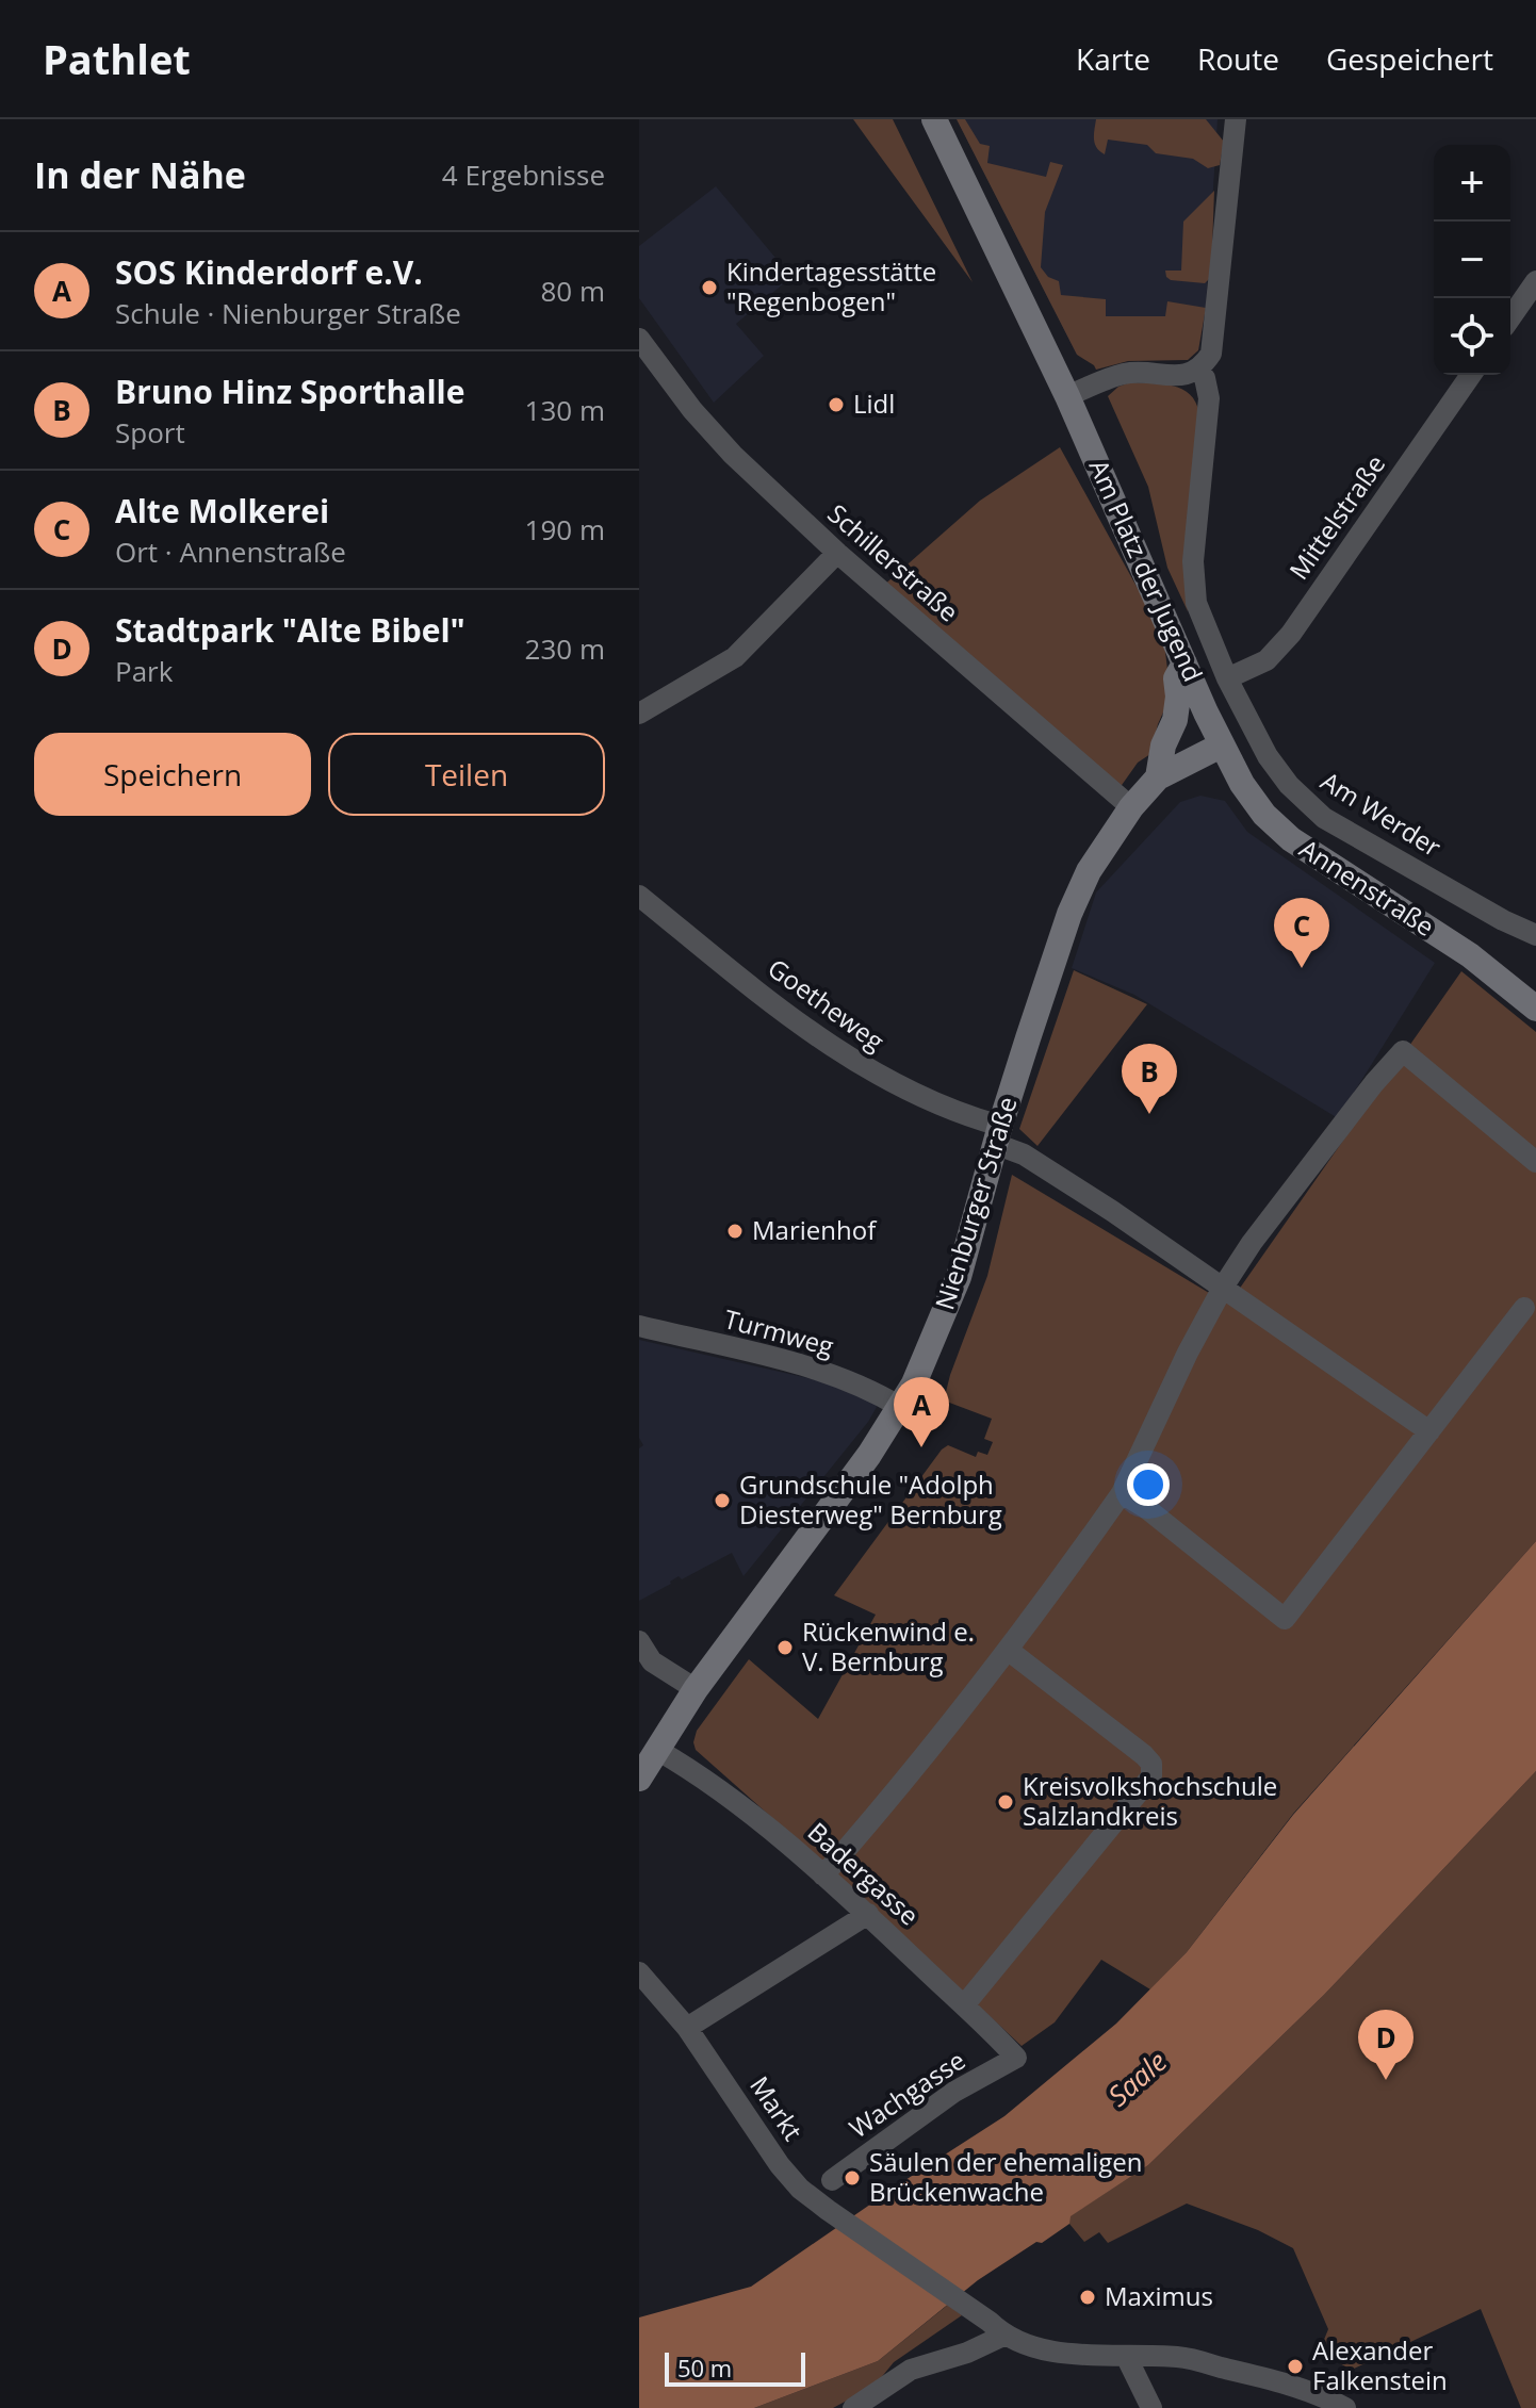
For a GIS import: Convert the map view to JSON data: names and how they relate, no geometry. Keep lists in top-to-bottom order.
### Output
{
  "streets": {
    "street": [
      "Mittelstraße",
      "Schillerstraße",
      "Am Platz der Jugend",
      "Am Werder",
      "Annenstraße",
      "Goetheweg",
      "Nienburger Straße",
      "Turmweg",
      "Badergasse",
      "Wachgasse",
      "Markt"
    ]
  },
  "crossings": [
    ["Mittelstraße", "Am Werder"],
    ["Schillerstraße", "Nienburger Straße"],
    ["Am Platz der Jugend", "Am Werder"],
    ["Am Platz der Jugend", "Annenstraße"],
    ["Am Platz der Jugend", "Nienburger Straße"],
    ["Annenstraße", "Nienburger Straße"],
    ["Goetheweg", "Nienburger Straße"],
    ["Nienburger Straße", "Turmweg"],
    ["Nienburger Straße", "Badergasse"],
    ["Badergasse", "Wachgasse"]
  ],
  "water": ["Saale"],
  "places": [
    "Kindertagesstätte \"Regenbogen\"",
    "Lidl",
    "Marienhof",
    "Grundschule \"Adolph Diesterweg\" Bernburg",
    "Rückenwind e. V. Bernburg",
    "Kreisvolkshochschule Salzlandkreis",
    "Säulen der ehemaligen Brückenwache",
    "Maximus",
    "Alexander Falkenstein"
  ],
  "scale_bar": "50 m",
  "page": {
    "header": "Pathlet",
    "nav": ["Karte", "Route", "Gespeichert"],
    "heading": ["In der Nähe", "4 Ergebnisse"],
    "map_buttons": ["+", "−"],
    "list": [
      {
        "mark": "A",
        "name": "SOS Kinderdorf e.V.",
        "note": "Schule · Nienburger Straße",
        "value": "80 m"
      },
      {
        "mark": "B",
        "name": "Bruno Hinz Sporthalle",
        "note": "Sport",
        "value": "130 m"
      },
      {
        "mark": "C",
        "name": "Alte Molkerei",
        "note": "Ort · Annenstraße",
        "value": "190 m"
      },
      {
        "mark": "D",
        "name": "Stadtpark \"Alte Bibel\"",
        "note": "Park",
        "value": "230 m"
      }
    ],
    "buttons": ["Speichern", "Teilen"],
    "pins": [
      "C",
      "B",
      "A",
      "D"
    ],
    "scale": "50 m"
  }
}
